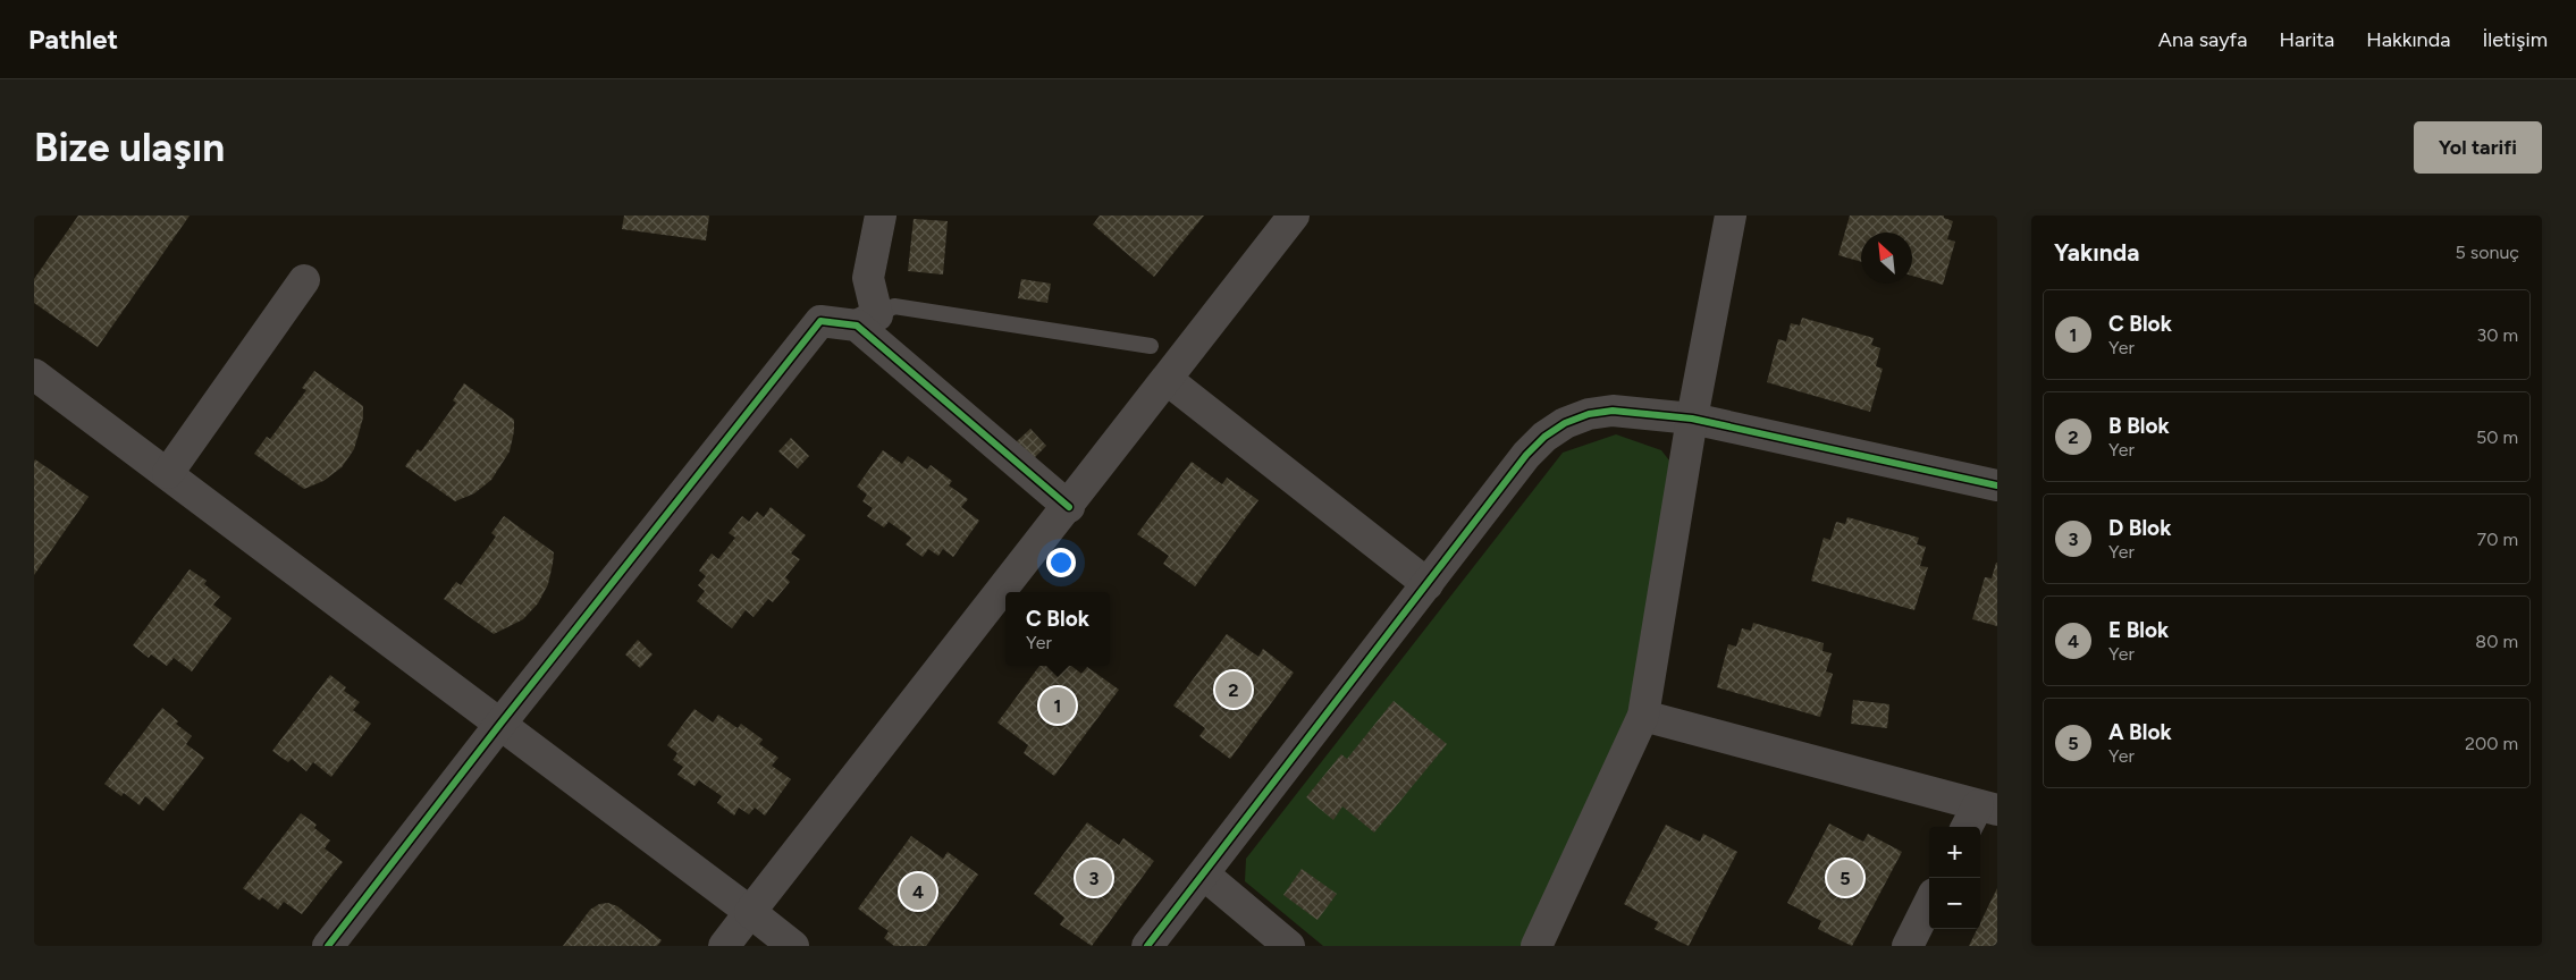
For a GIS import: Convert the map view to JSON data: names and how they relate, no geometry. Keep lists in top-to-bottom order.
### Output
{
  "north": "top left",
  "page": {
    "header": "Pathlet",
    "nav": [
      "Ana sayfa",
      "Harita",
      "Hakkında",
      "İletişim"
    ],
    "buttons": "Yol tarifi",
    "title": "Bize ulaşın",
    "heading": ["Yakında", "5 sonuç"],
    "list": [
      {
        "mark": "1",
        "name": "C Blok",
        "note": "Yer",
        "value": "30 m"
      },
      {
        "mark": "2",
        "name": "B Blok",
        "note": "Yer",
        "value": "50 m"
      },
      {
        "mark": "3",
        "name": "D Blok",
        "note": "Yer",
        "value": "70 m"
      },
      {
        "mark": "4",
        "name": "E Blok",
        "note": "Yer",
        "value": "80 m"
      },
      {
        "mark": "5",
        "name": "A Blok",
        "note": "Yer",
        "value": "200 m"
      }
    ],
    "popup": ["C Blok", "Yer"],
    "pins": [
      "2",
      "1",
      "3",
      "5",
      "4"
    ],
    "map_buttons": ["+", "−"]
  }
}
